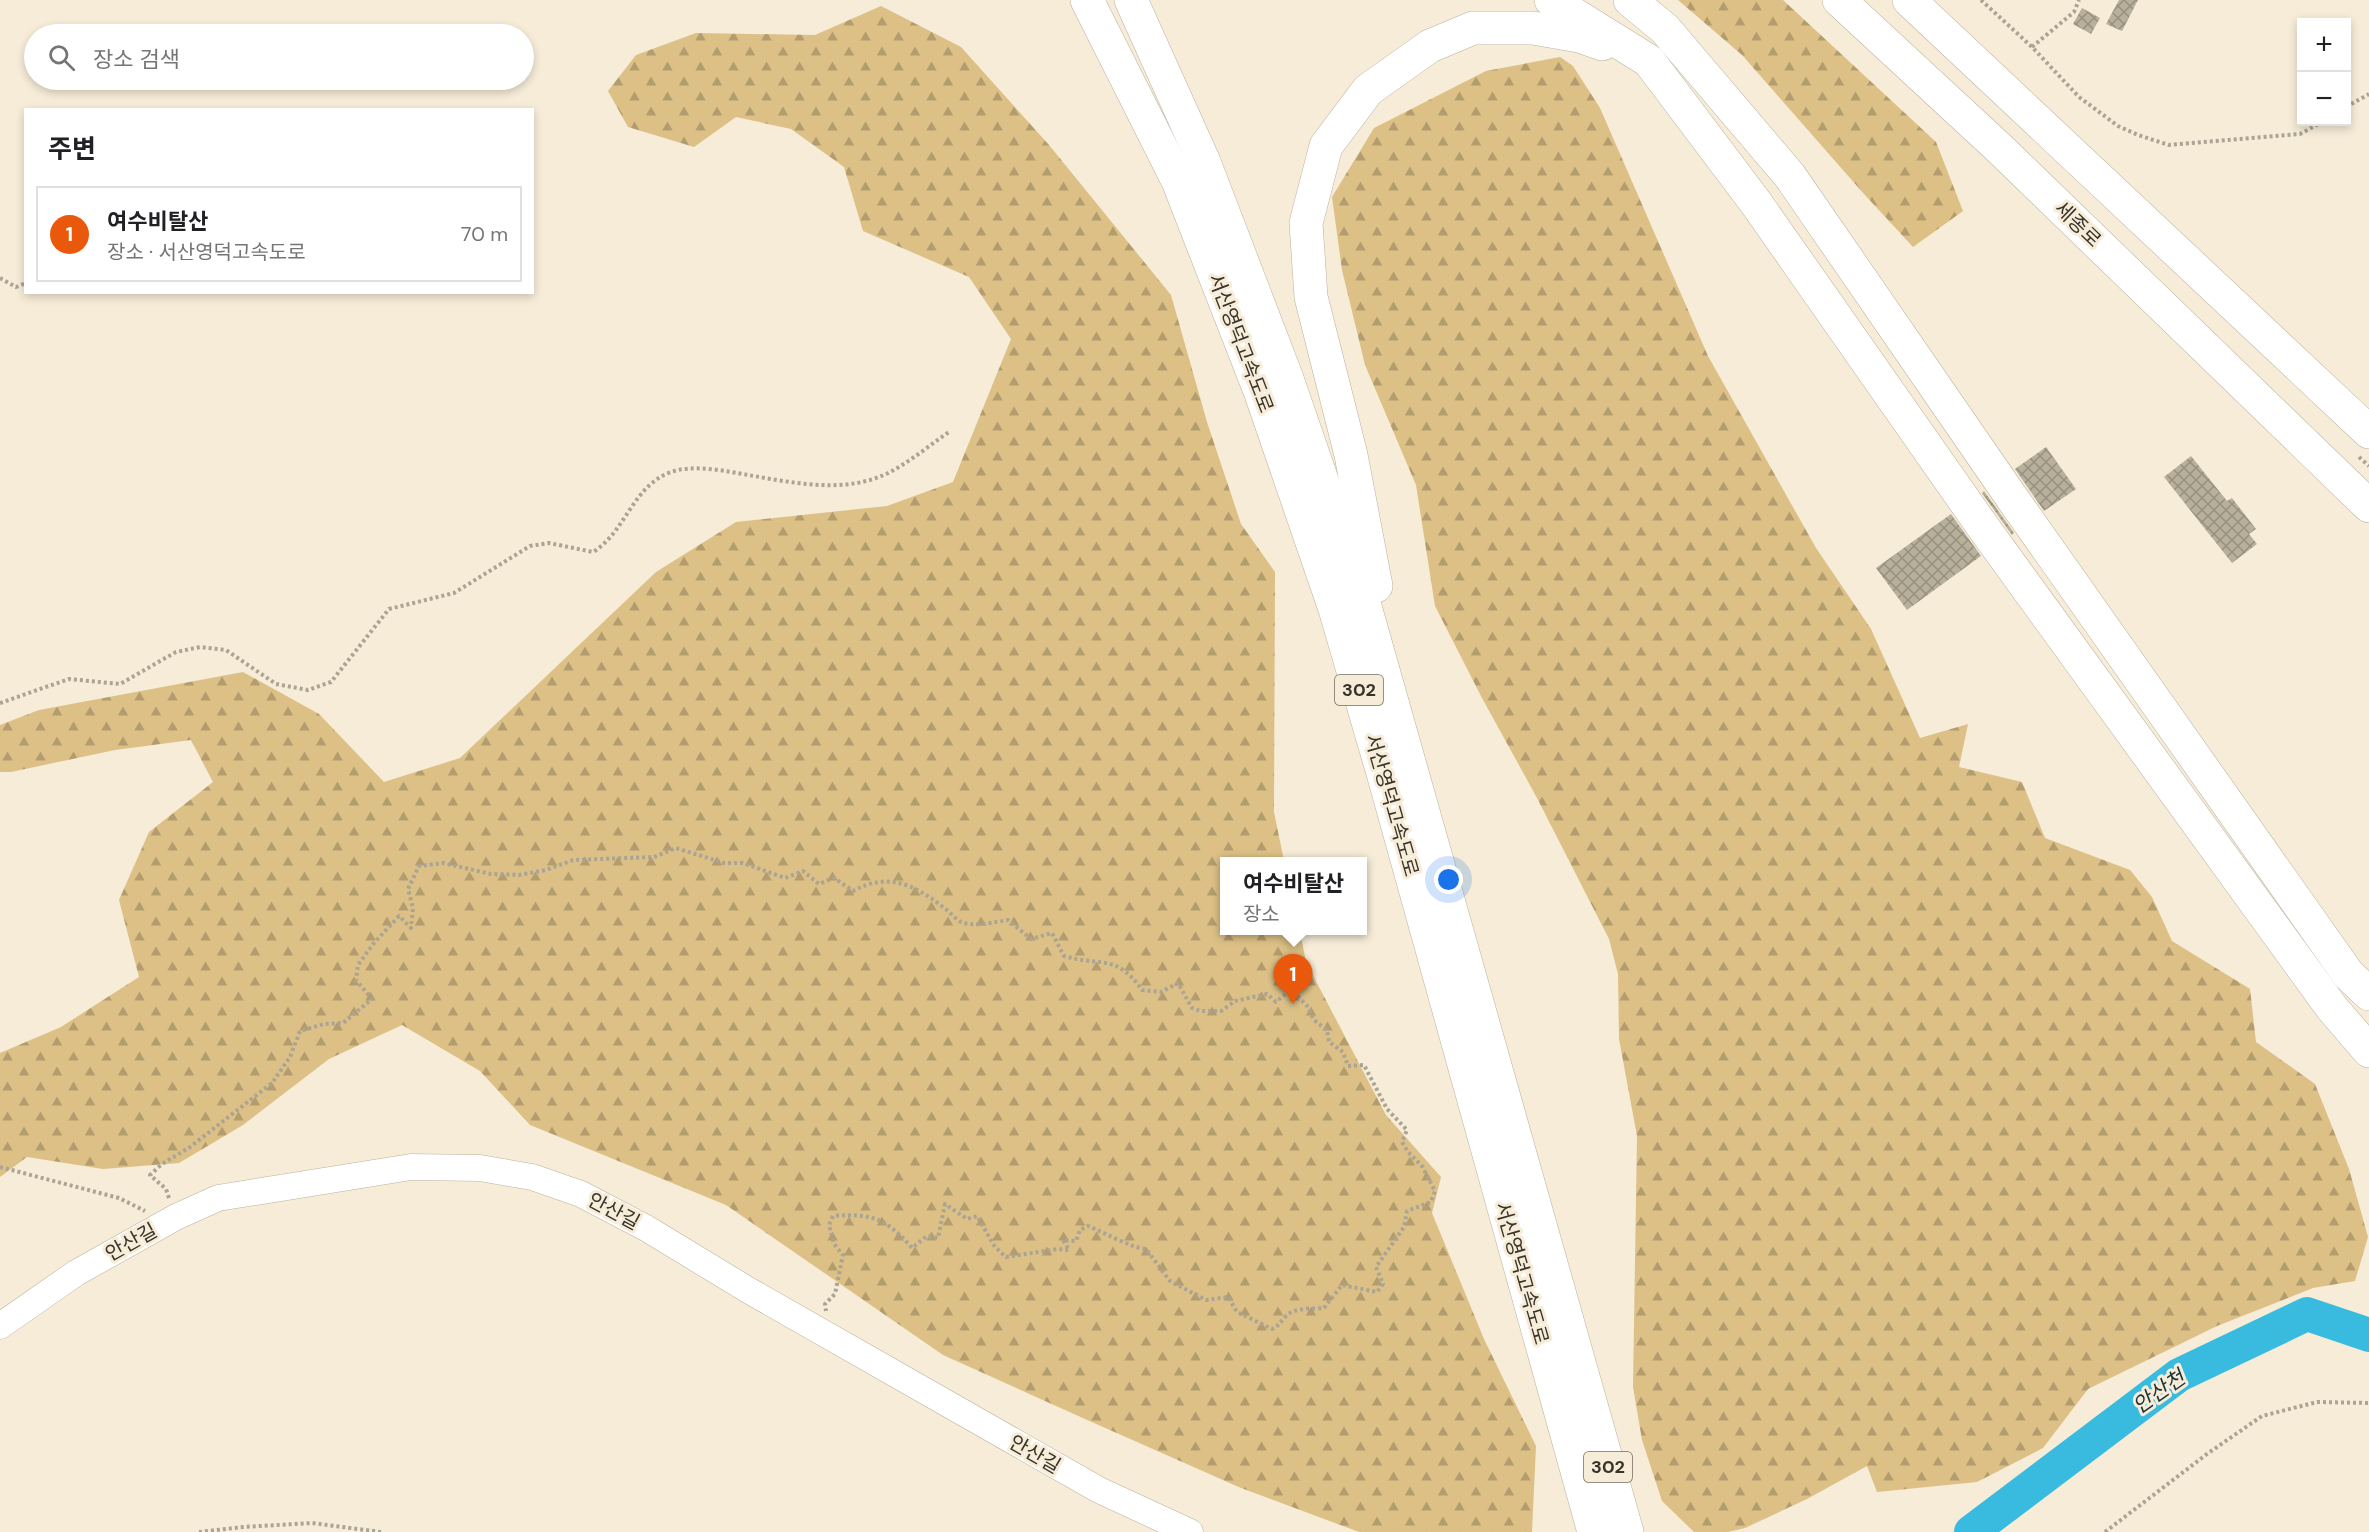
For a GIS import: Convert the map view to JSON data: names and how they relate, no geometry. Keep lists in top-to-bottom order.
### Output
{
  "streets": {
    "highway": ["세종로", "서산영덕고속도로", "302"],
    "street": ["안산길"]
  },
  "water": ["안산천"],
  "page": {
    "map_buttons": ["+", "−"],
    "search": "장소 검색",
    "heading": "주변",
    "list": [
      {
        "mark": "1",
        "name": "여수비탈산",
        "note": "장소 · 서산영덕고속도로",
        "value": "70 m"
      }
    ],
    "popup": ["여수비탈산", "장소"],
    "pins": "1"
  }
}
